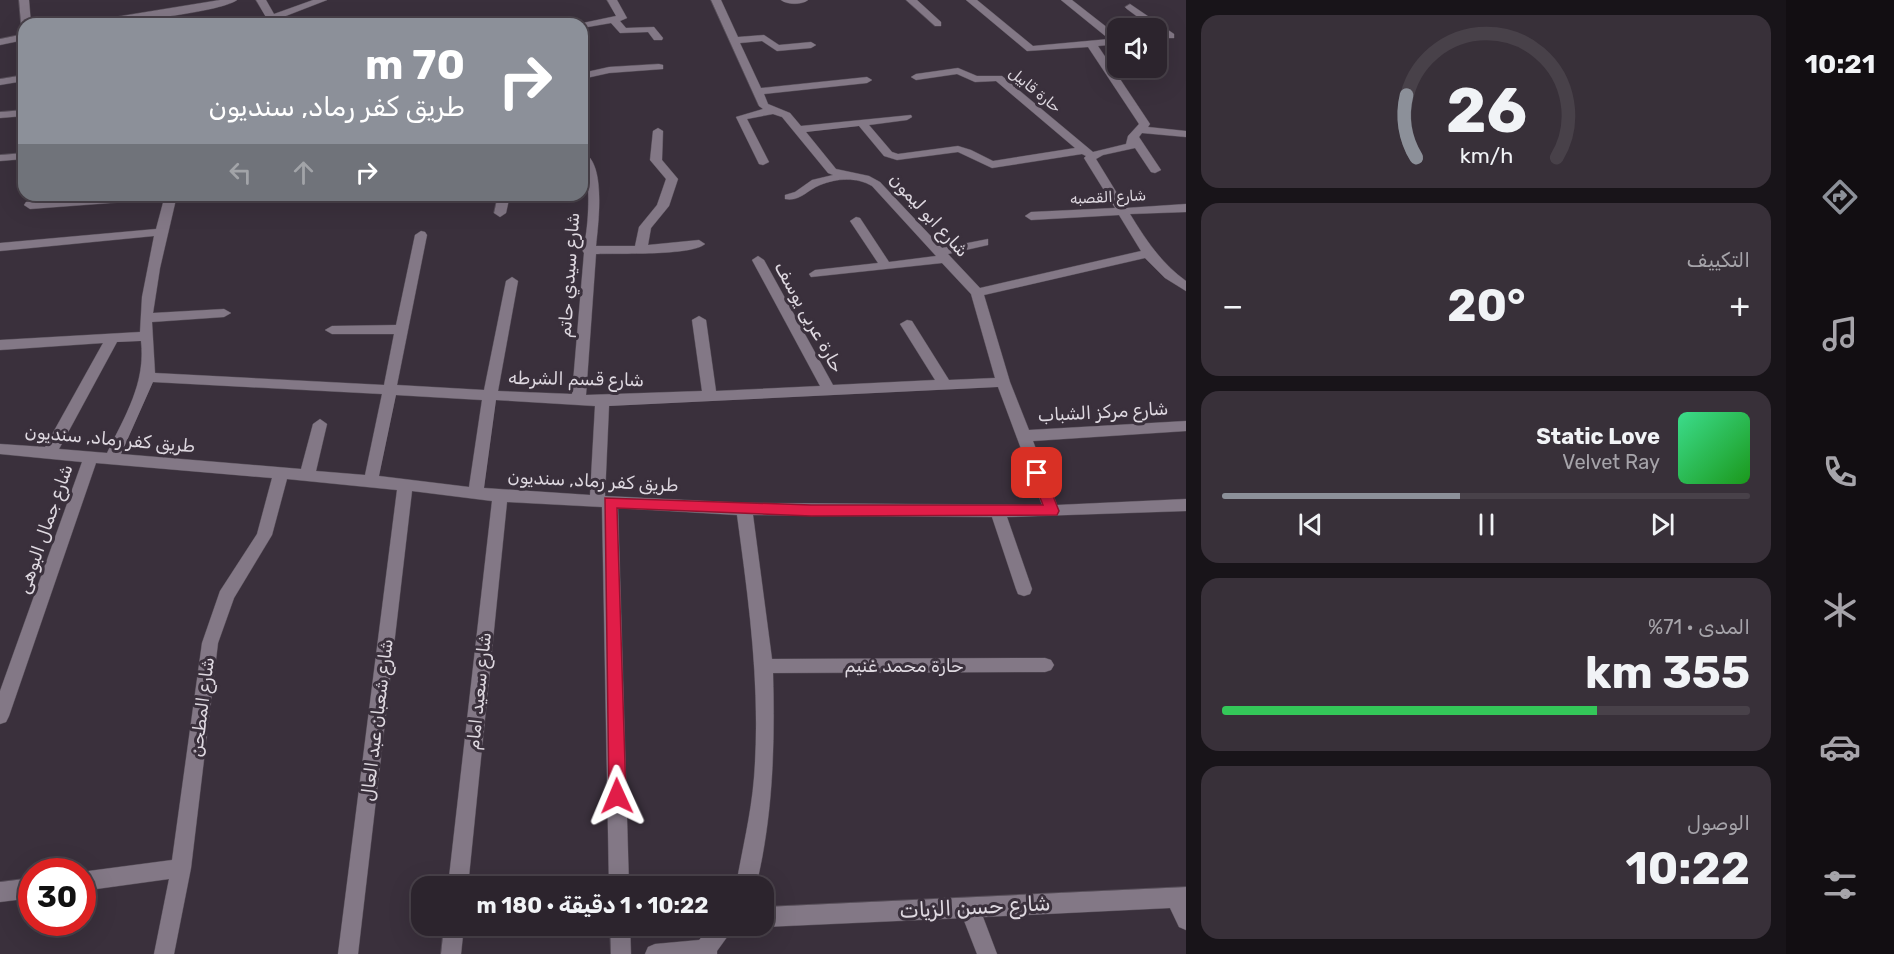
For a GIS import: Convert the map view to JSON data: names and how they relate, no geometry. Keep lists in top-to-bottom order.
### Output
{
  "streets": {
    "street": [
      "حارة قابيل",
      "شارع القصبه",
      "شارع ابو ليمون",
      "شارع سيدي حاتم",
      "حارة عربى يوسف",
      "شارع قسم الشرطه",
      "شارع مركز الشباب",
      "طريق كفر رماد, سنديون",
      "شارع جمال البوهى",
      "حارة محمد غنيم",
      "شارع سعيد امام",
      "شارع المطحن",
      "شارع شعبان عبد العال",
      "شارع حسن الزيات"
    ]
  },
  "crossings": [
    ["شارع ابو ليمون", "شارع قسم الشرطه"],
    ["شارع ابو ليمون", "شارع مركز الشباب"],
    ["شارع ابو ليمون", "طريق كفر رماد, سنديون"],
    ["شارع سيدي حاتم", "شارع قسم الشرطه"],
    ["حارة عربى يوسف", "شارع قسم الشرطه"],
    ["طريق كفر رماد, سنديون", "شارع جمال البوهى"],
    ["طريق كفر رماد, سنديون", "شارع سعيد امام"],
    ["طريق كفر رماد, سنديون", "شارع المطحن"],
    ["طريق كفر رماد, سنديون", "شارع شعبان عبد العال"]
  ],
  "page": {
    "tabs": "10:21",
    "turn": ["70 m", "طريق كفر رماد, سنديون"],
    "tile": [
      "التكييف",
      ["المدى · 71%", "355 km"],
      ["الوصول", "10:22"]
    ],
    "heat": ["−", "20°", "+"],
    "song": ["Static Love", "Velvet Ray"],
    "limit": "30",
    "trip": "10:22 · 1 دقيقة · 180 m",
    "gauge": ["26", "km/h"]
  }
}
